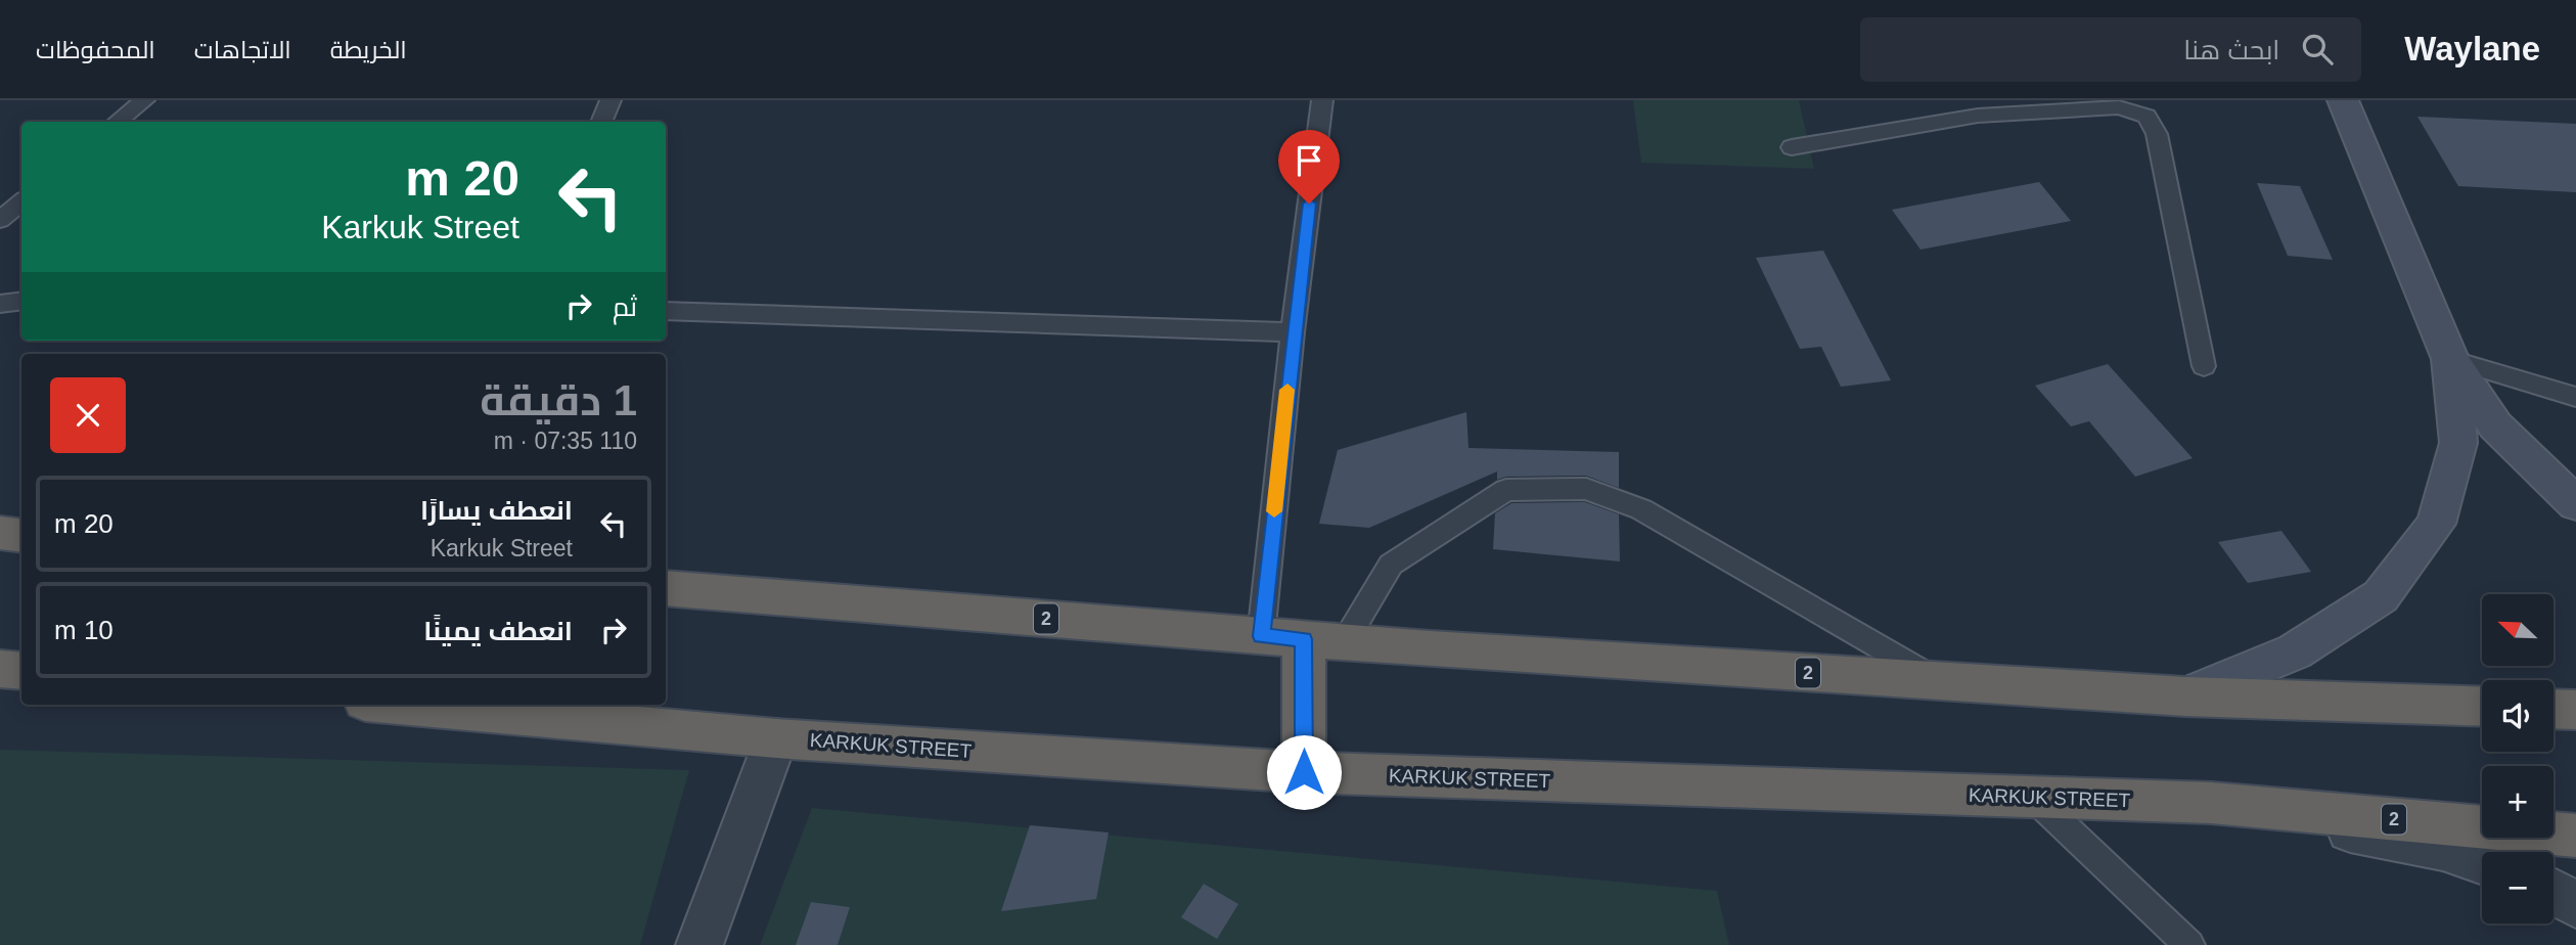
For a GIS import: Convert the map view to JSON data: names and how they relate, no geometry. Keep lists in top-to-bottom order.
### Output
{
  "streets": {
    "highway": ["2", "KARKUK STREET"]
  },
  "north": "top left",
  "page": {
    "header": "Waylane",
    "search": "ابحث هنا",
    "nav": ["الخريطة", "الاتجاهات", "المحفوظات"],
    "turn": ["20 m", "Karkuk Street"],
    "then": "ثم",
    "heading": ["1 دقيقة", "110 m · 07:35"],
    "list": [
      {
        "name": "انعطف يسارًا",
        "note": "Karkuk Street",
        "value": "20 m"
      },
      {
        "name": "انعطف يمينًا",
        "value": "10 m"
      }
    ],
    "map_buttons": ["+", "−"]
  }
}
